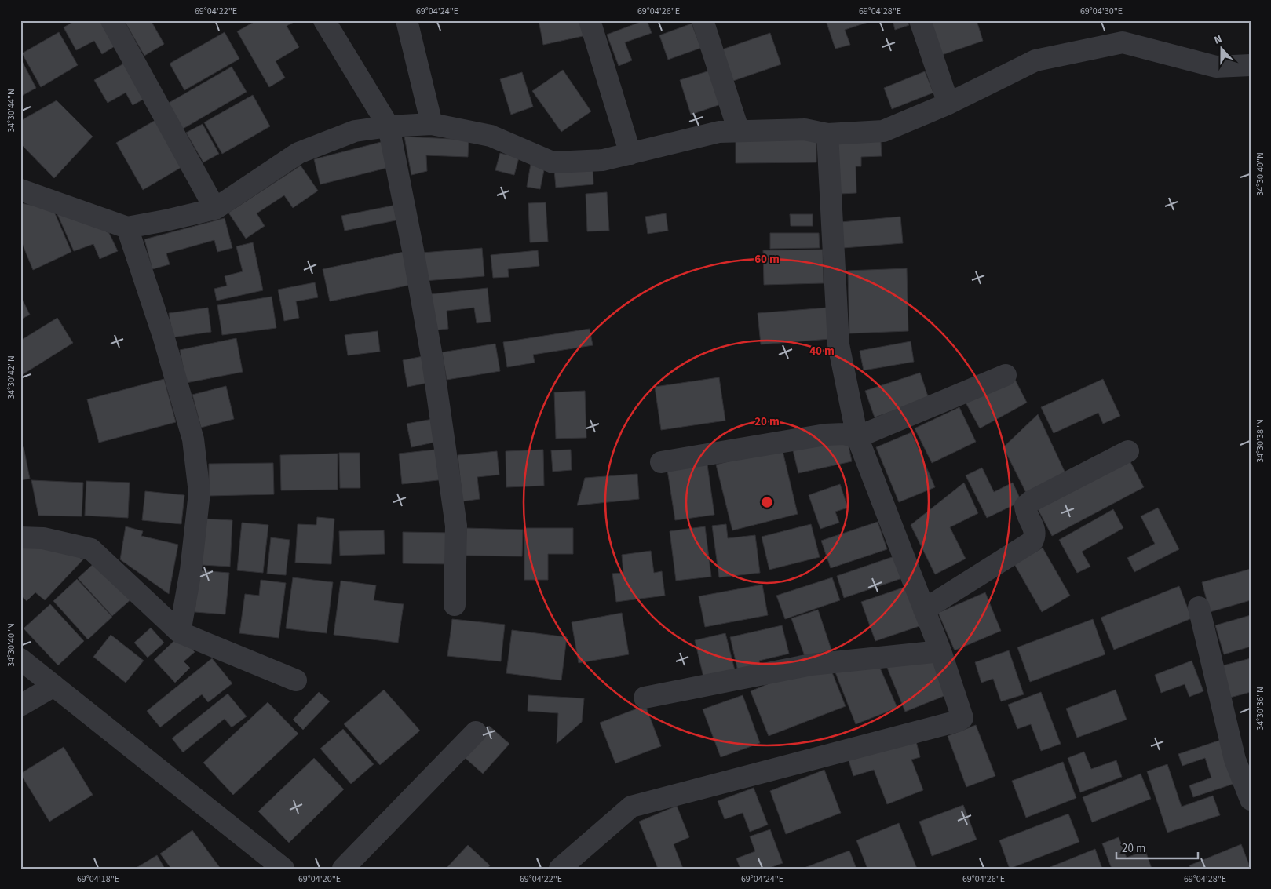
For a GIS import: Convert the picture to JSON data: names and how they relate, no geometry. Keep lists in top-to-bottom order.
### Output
{
  "scale_bar": "20 m",
  "north": "top",
  "coordinates": [
    "69°04'22\"E",
    "69°04'24\"E",
    "69°04'26\"E",
    "69°04'28\"E",
    "69°04'30\"E",
    "34°30'44\"N",
    "34°30'40\"N",
    "34°30'42\"N",
    "34°30'38\"N",
    "34°30'36\"N",
    "69°04'18\"E",
    "69°04'20\"E"
  ],
  "rings": ["60 m", "40 m", "20 m"]
}
